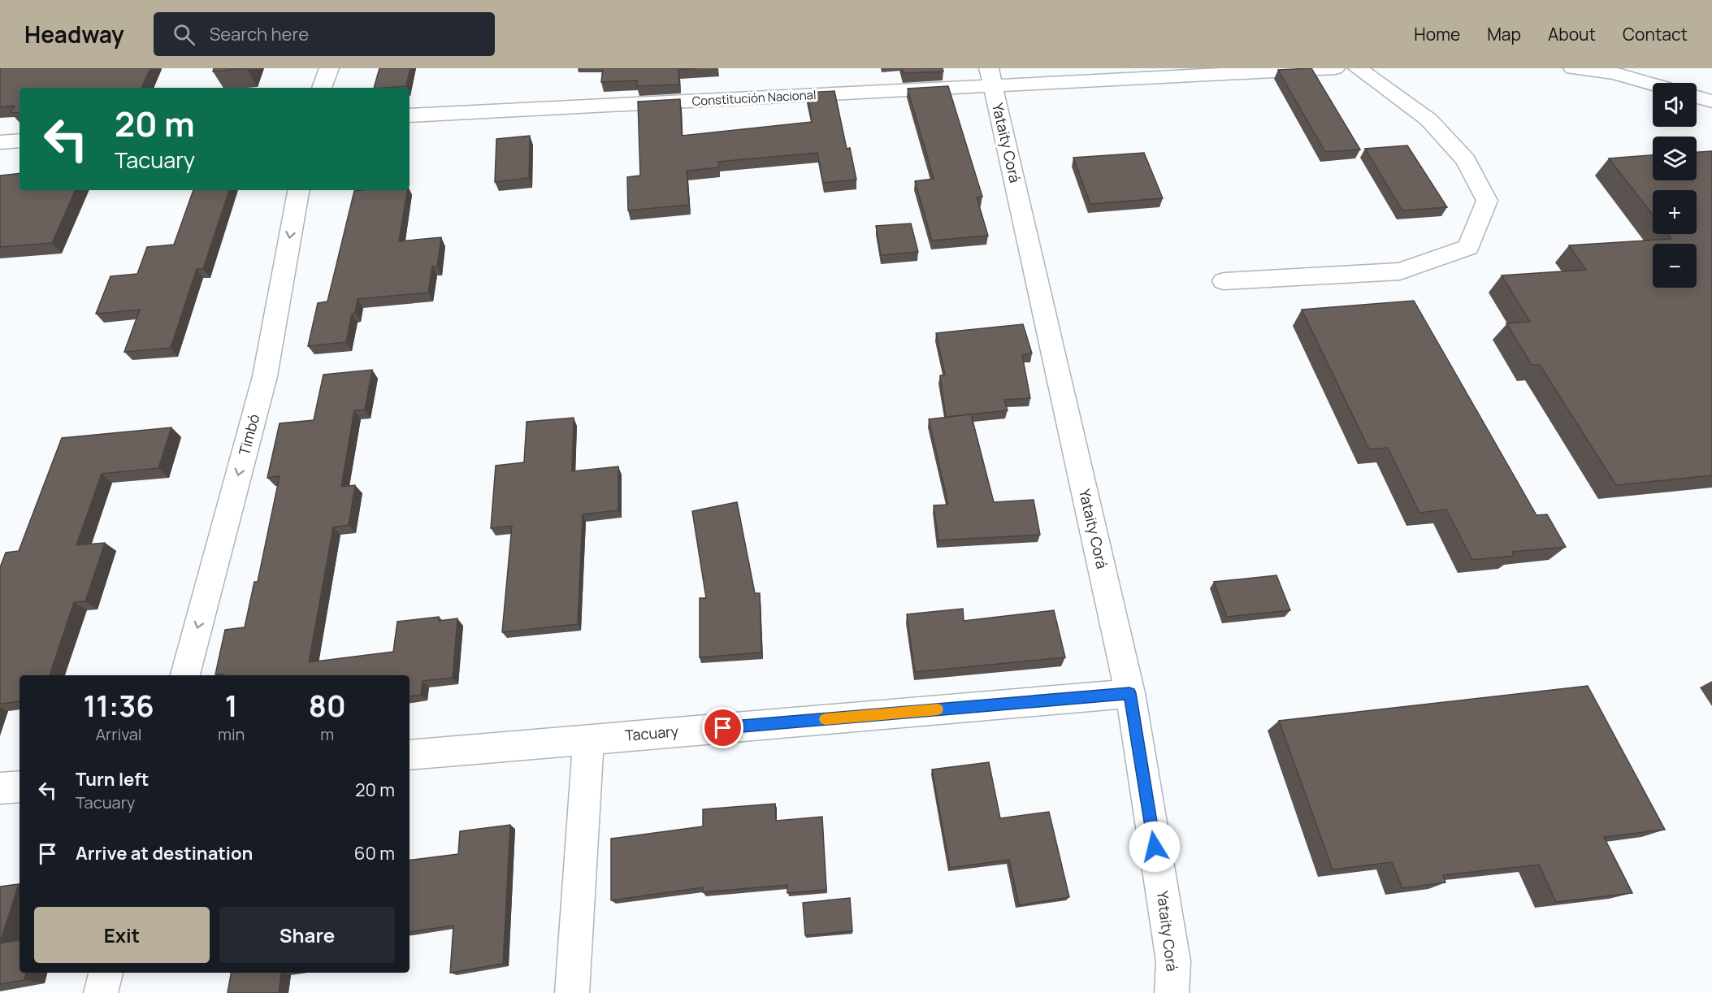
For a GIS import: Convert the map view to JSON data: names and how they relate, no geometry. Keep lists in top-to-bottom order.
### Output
{
  "streets": {
    "street": [
      "Constitución Nacional",
      "Yataity Corá",
      "Timbó",
      "Tacuary"
    ]
  },
  "crossings": [
    ["Constitución Nacional", "Yataity Corá"],
    ["Yataity Corá", "Tacuary"]
  ],
  "one_way": ["Timbó"],
  "page": {
    "header": "Headway",
    "search": "Search here",
    "nav": [
      "Home",
      "Map",
      "About",
      "Contact"
    ],
    "map_buttons": ["+", "−"],
    "turn": ["20 m", "Tacuary"],
    "eta": [
      "11:36",
      "Arrival",
      "1",
      "min",
      "80",
      "m"
    ],
    "list": [
      {
        "name": "Turn left",
        "note": "Tacuary",
        "value": "20 m"
      },
      {
        "name": "Arrive at destination",
        "value": "60 m"
      }
    ],
    "buttons": ["Exit", "Share"]
  }
}
